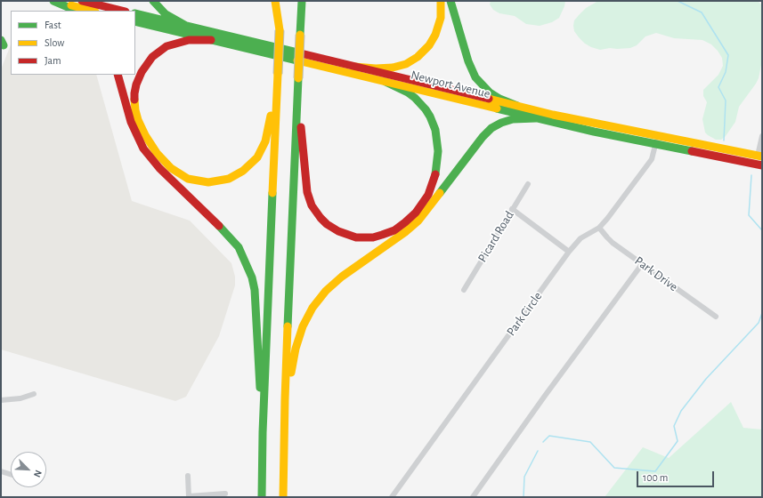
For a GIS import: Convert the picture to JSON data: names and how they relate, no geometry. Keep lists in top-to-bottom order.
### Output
{
  "streets": {
    "main road": ["Newport Avenue"],
    "street": ["Picard Road", "Park Drive", "Park Circle"]
  },
  "crossings": [
    ["Newport Avenue", "Park Circle"],
    ["Park Drive", "Park Circle"]
  ],
  "legend": ["Fast", "Slow", "Jam"],
  "scale_bar": "100 m",
  "north": "bottom right"
}
